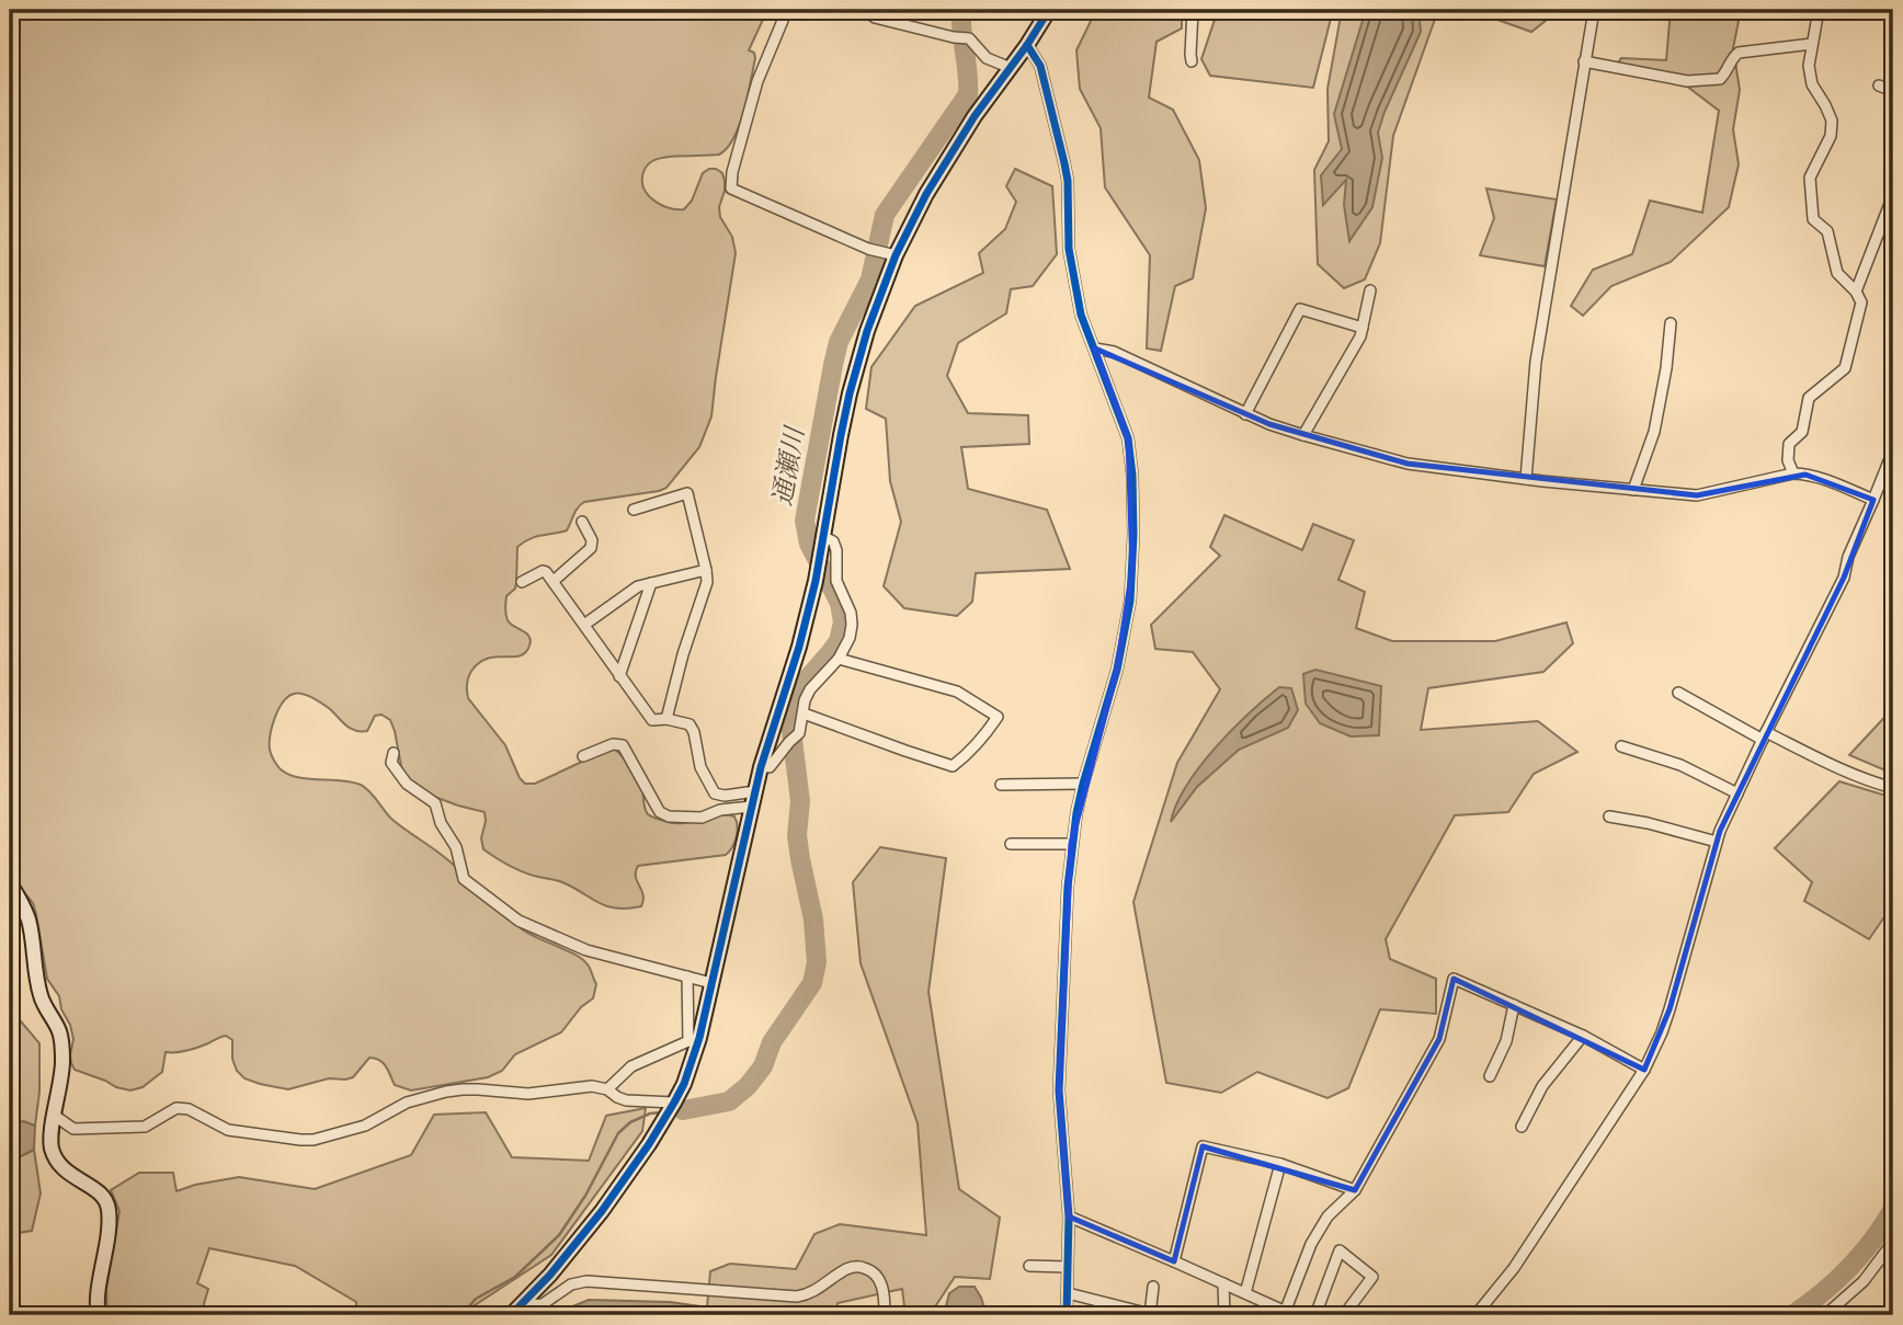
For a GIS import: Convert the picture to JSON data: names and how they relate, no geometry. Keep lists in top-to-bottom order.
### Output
{
  "water": ["通瀬川"]
}
